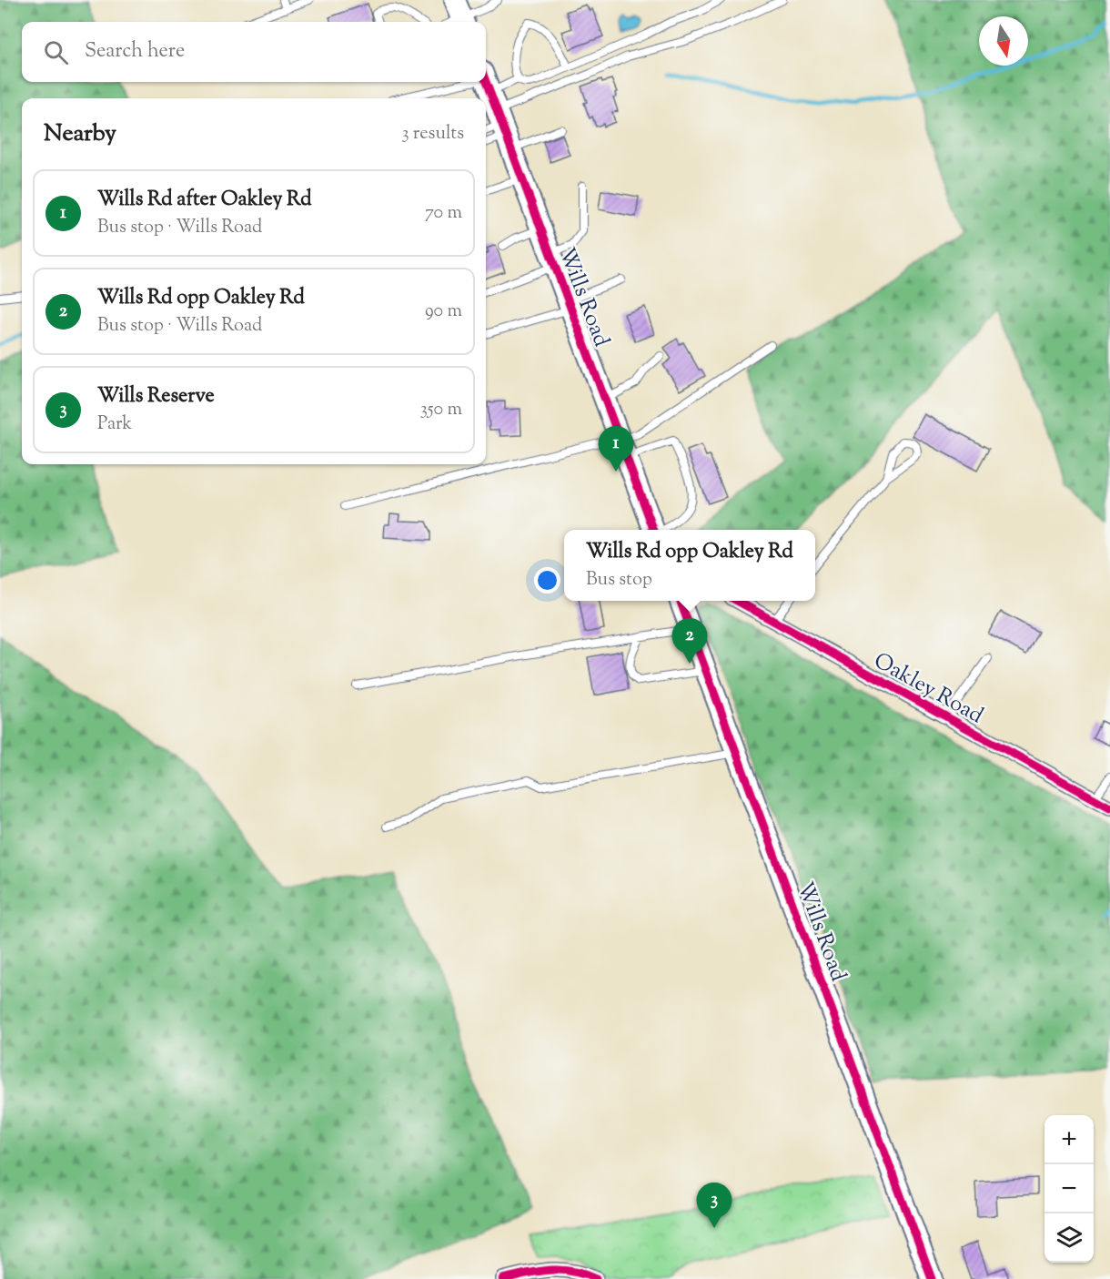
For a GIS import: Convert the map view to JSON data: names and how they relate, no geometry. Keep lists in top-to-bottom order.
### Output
{
  "streets": {
    "street": ["Wills Road", "Oakley Road"]
  },
  "north": "bottom",
  "page": {
    "search": "Search here",
    "heading": ["Nearby", "3 results"],
    "list": [
      {
        "mark": "1",
        "name": "Wills Rd after Oakley Rd",
        "note": "Bus stop · Wills Road",
        "value": "70 m"
      },
      {
        "mark": "2",
        "name": "Wills Rd opp Oakley Rd",
        "note": "Bus stop · Wills Road",
        "value": "90 m"
      },
      {
        "mark": "3",
        "name": "Wills Reserve",
        "note": "Park",
        "value": "350 m"
      }
    ],
    "pins": ["1", "2", "3"],
    "popup": ["Wills Rd opp Oakley Rd", "Bus stop"],
    "map_buttons": ["+", "−"]
  }
}
